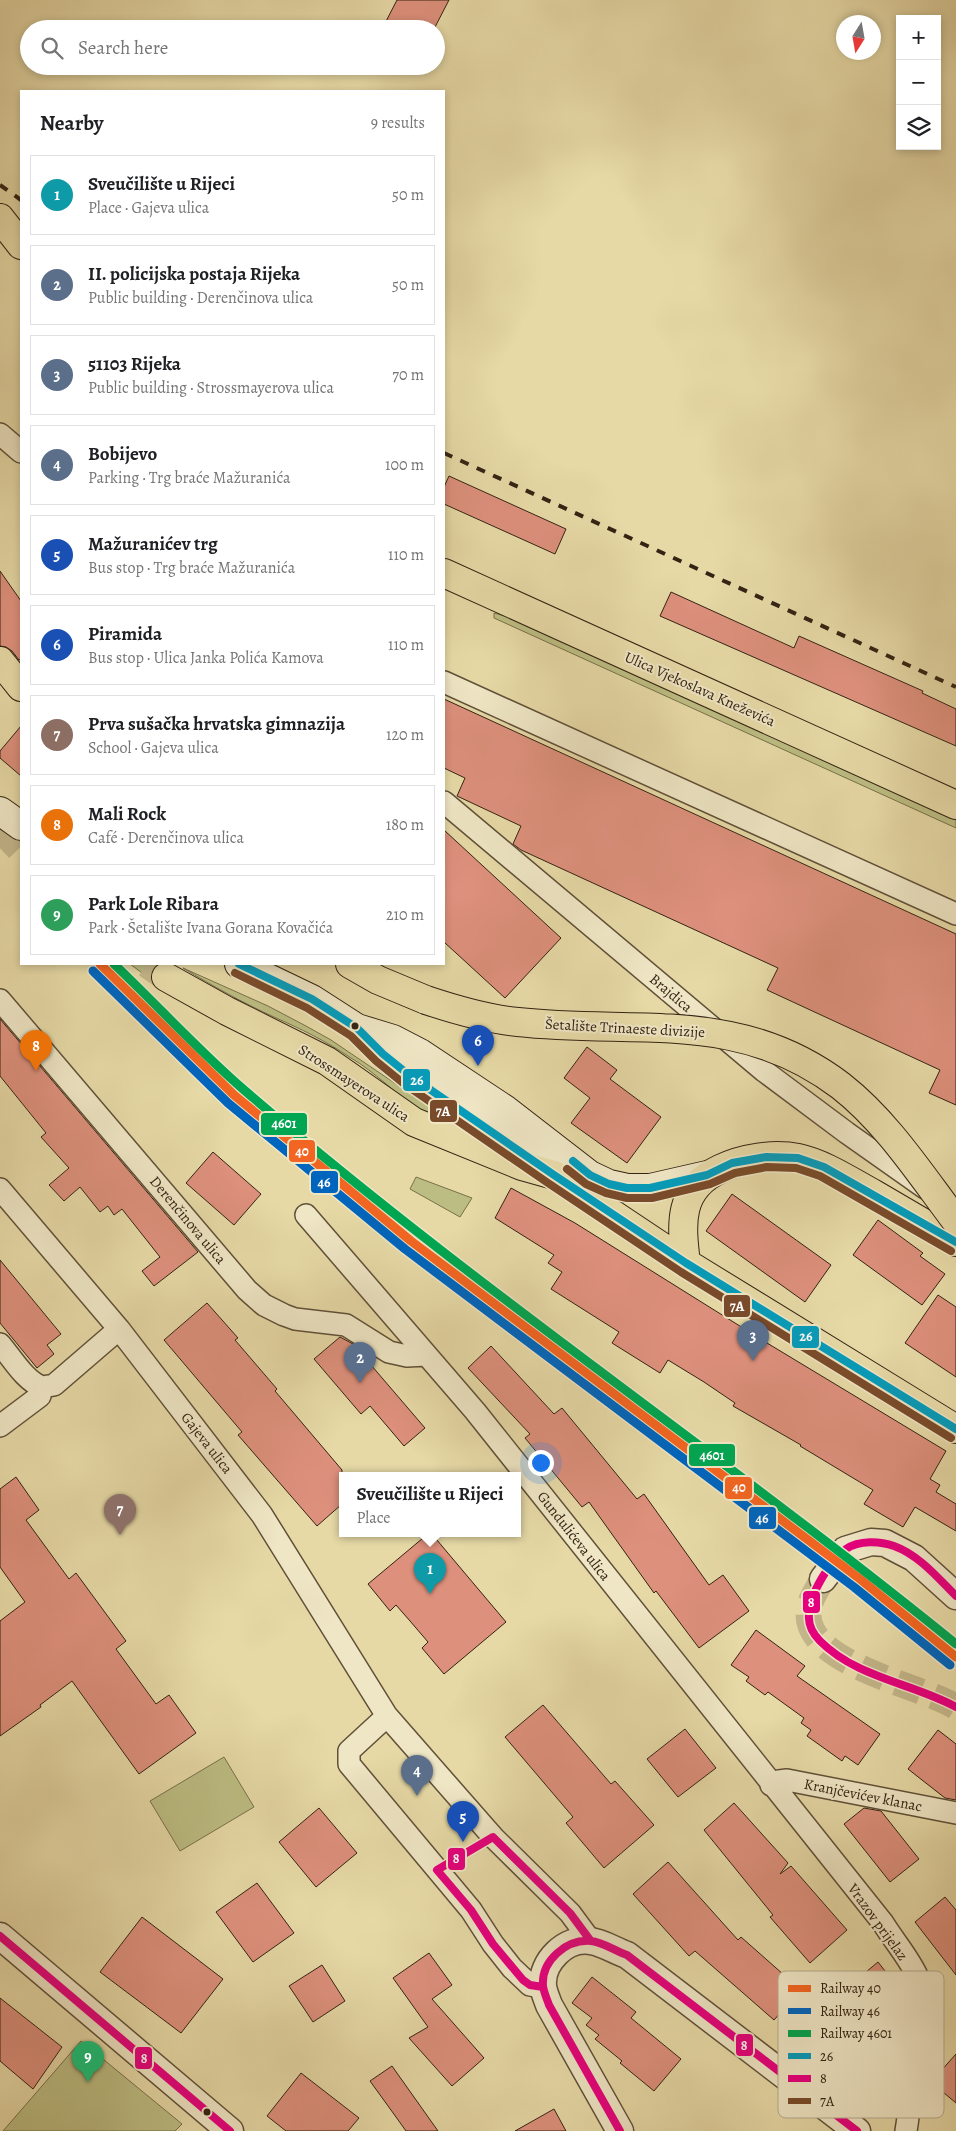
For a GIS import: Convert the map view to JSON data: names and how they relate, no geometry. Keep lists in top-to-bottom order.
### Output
{
  "streets": {
    "main road": ["Ulica Vjekoslava Kneževića", "Šetalište Trinaeste divizije", "Strossmayerova ulica"],
    "street": [
      "Brajdica",
      "Derenčinova ulica",
      "Gajeva ulica",
      "Gundulićeva ulica",
      "Kranjčevićev klanac",
      "Vrazov prijelaz"
    ]
  },
  "crossings": [
    ["Derenčinova ulica", "Gundulićeva ulica"],
    ["Gundulićeva ulica", "Kranjčevićev klanac"],
    ["Gundulićeva ulica", "Vrazov prijelaz"],
    ["Kranjčevićev klanac", "Vrazov prijelaz"]
  ],
  "lines": [
    "rail line 40",
    "rail line 4601",
    "transit line 26",
    "rail line 46",
    "transit line 7A",
    "transit line 8"
  ],
  "legend": [
    "Railway 40",
    "Railway 46",
    "Railway 4601",
    "26",
    "8",
    "7A"
  ],
  "north": "bottom",
  "page": {
    "map_buttons": ["+", "−"],
    "search": "Search here",
    "heading": ["Nearby", "9 results"],
    "list": [
      {
        "mark": "1",
        "name": "Sveučilište u Rijeci",
        "note": "Place · Gajeva ulica",
        "value": "50 m"
      },
      {
        "mark": "2",
        "name": "II. policijska postaja Rijeka",
        "note": "Public building · Derenčinova ulica",
        "value": "50 m"
      },
      {
        "mark": "3",
        "name": "51103 Rijeka",
        "note": "Public building · Strossmayerova ulica",
        "value": "70 m"
      },
      {
        "mark": "4",
        "name": "Bobijevo",
        "note": "Parking · Trg braće Mažuranića",
        "value": "100 m"
      },
      {
        "mark": "5",
        "name": "Mažuranićev trg",
        "note": "Bus stop · Trg braće Mažuranića",
        "value": "110 m"
      },
      {
        "mark": "6",
        "name": "Piramida",
        "note": "Bus stop · Ulica Janka Polića Kamova",
        "value": "110 m"
      },
      {
        "mark": "7",
        "name": "Prva sušačka hrvatska gimnazija",
        "note": "School · Gajeva ulica",
        "value": "120 m"
      },
      {
        "mark": "8",
        "name": "Mali Rock",
        "note": "Café · Derenčinova ulica",
        "value": "180 m"
      },
      {
        "mark": "9",
        "name": "Park Lole Ribara",
        "note": "Park · Šetalište Ivana Gorana Kovačića",
        "value": "210 m"
      }
    ],
    "pins": [
      "6",
      "8",
      "3",
      "2",
      "7",
      "1",
      "4",
      "5",
      "9"
    ],
    "popup": ["Sveučilište u Rijeci", "Place"]
  }
}
